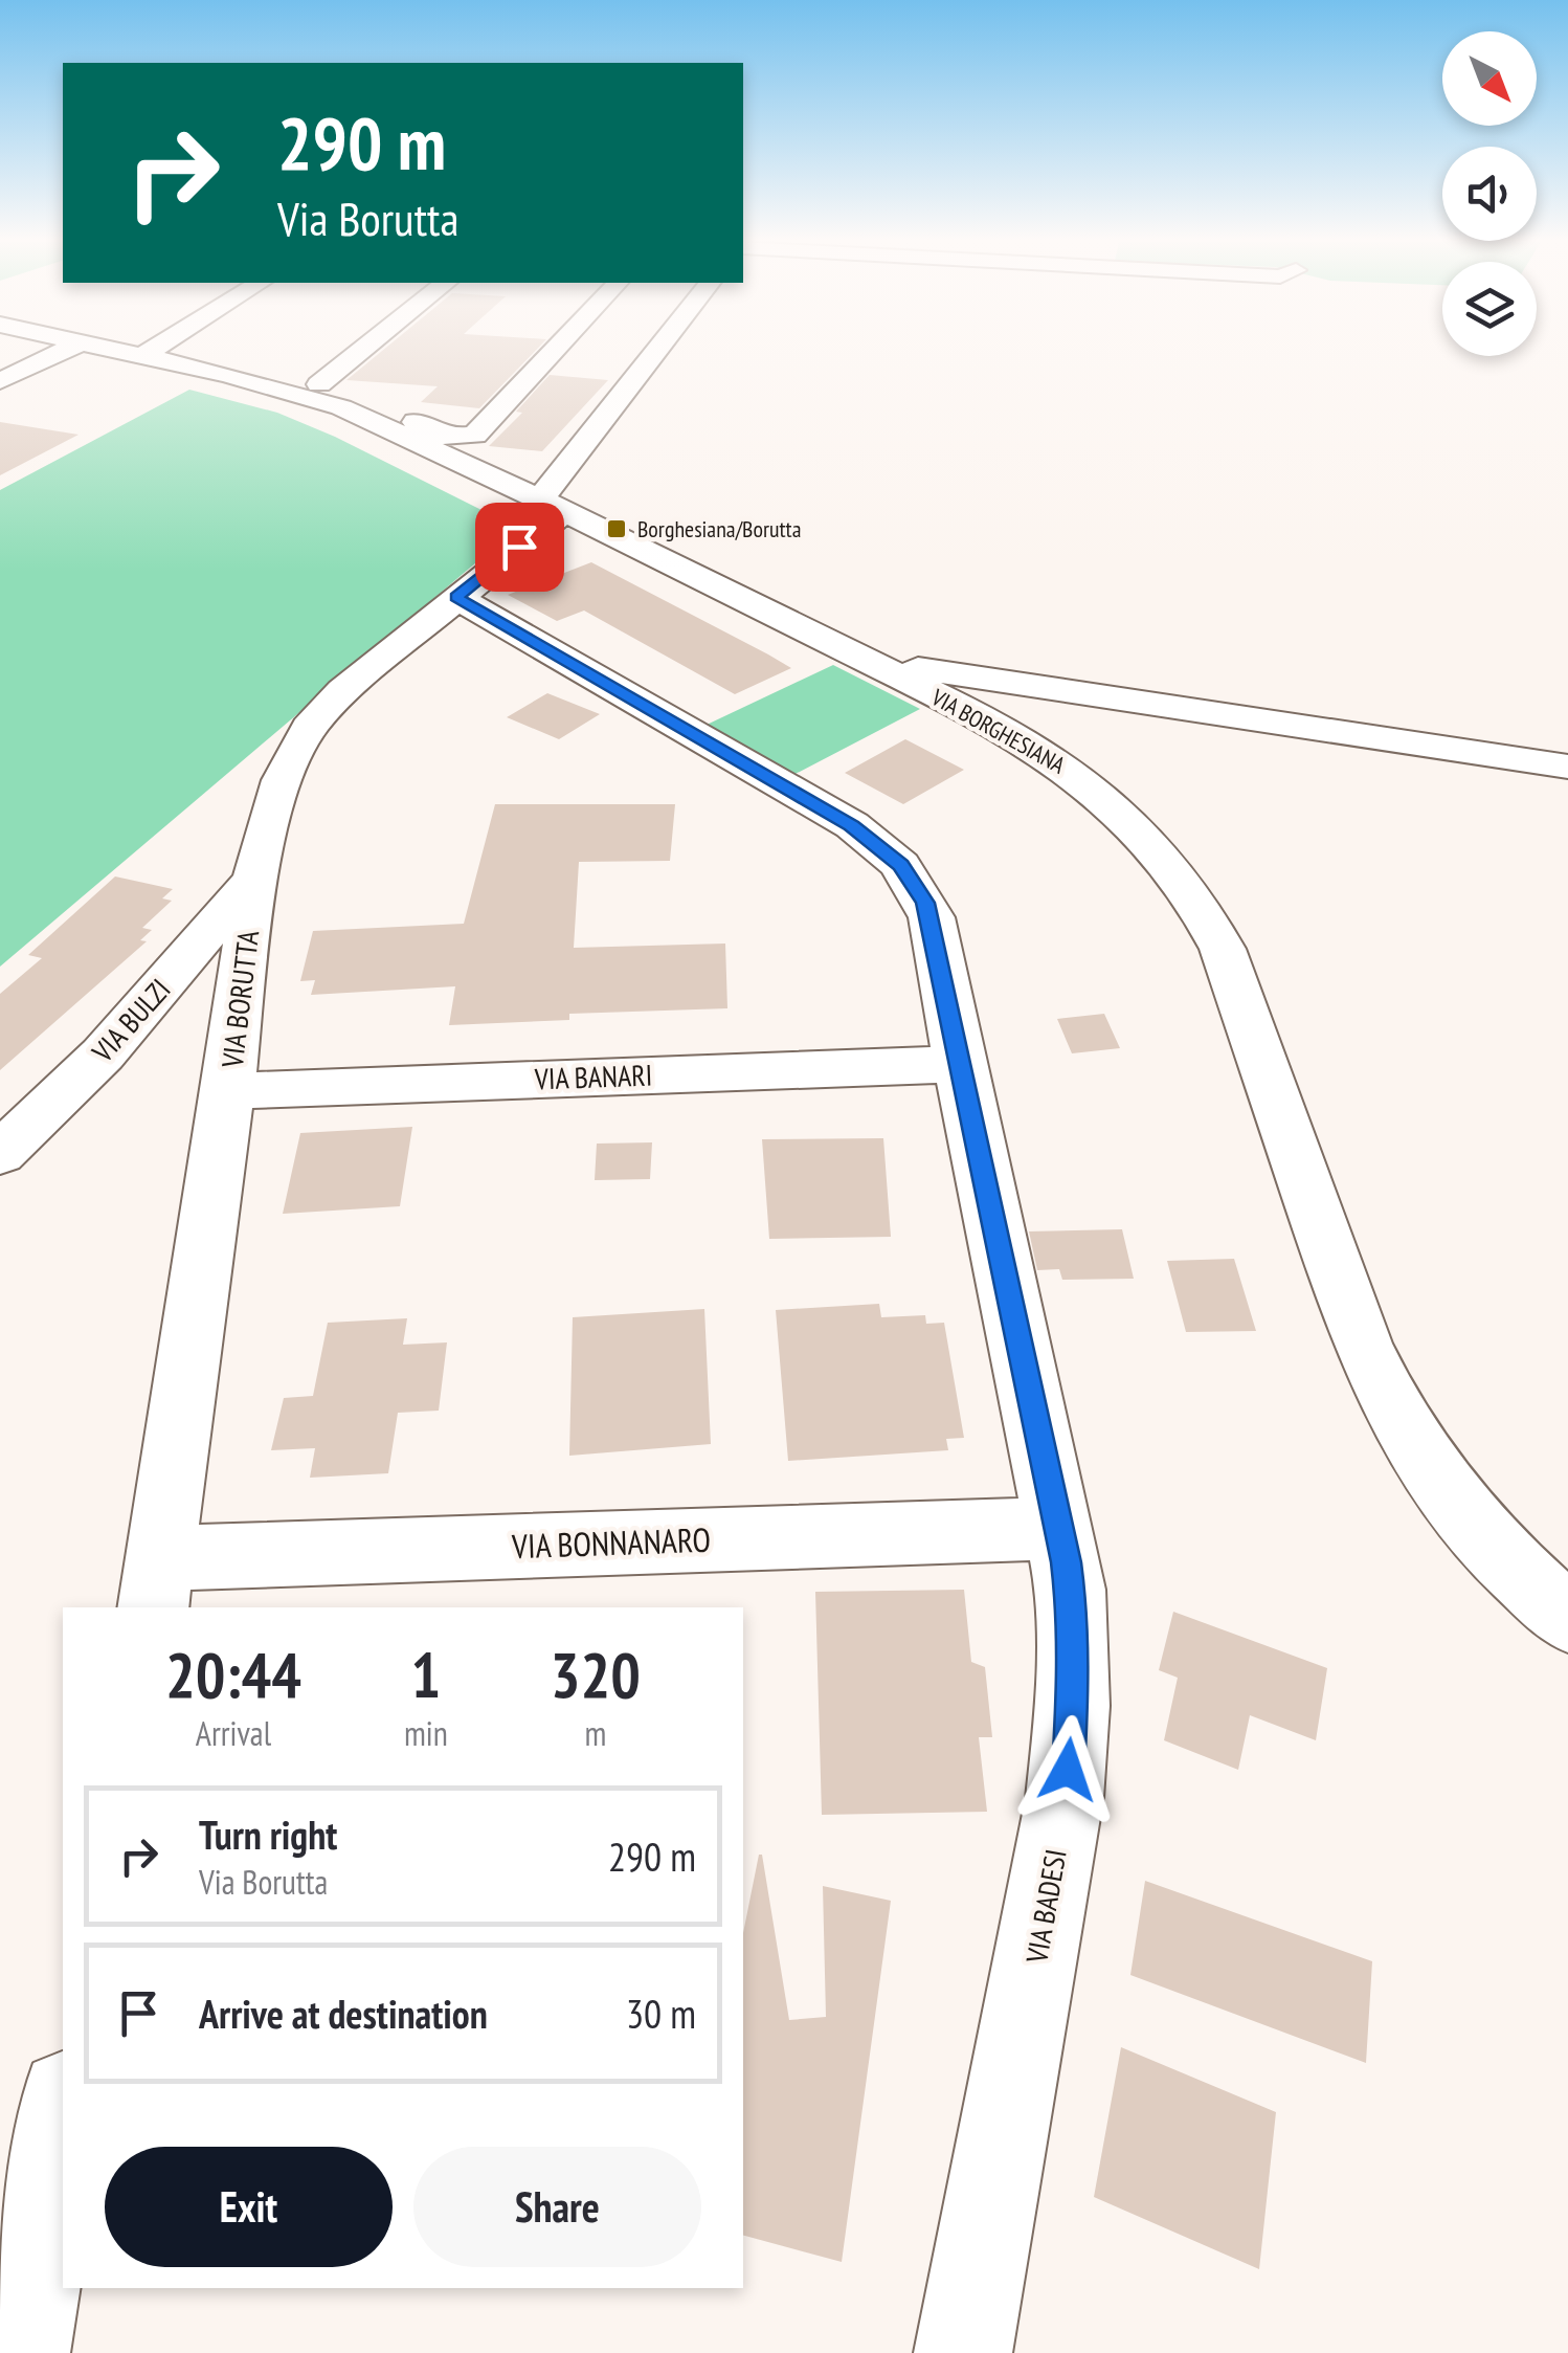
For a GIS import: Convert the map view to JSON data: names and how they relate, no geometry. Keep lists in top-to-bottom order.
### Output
{
  "streets": {
    "street": [
      "VIA BORGHESIANA",
      "VIA BORUTTA",
      "VIA BULZI",
      "VIA BANARI",
      "VIA BONNANARO",
      "VIA BADESI"
    ]
  },
  "crossings": [
    ["VIA BORGHESIANA", "VIA BORUTTA"],
    ["VIA BORUTTA", "VIA BULZI"],
    ["VIA BORUTTA", "VIA BANARI"],
    ["VIA BORUTTA", "VIA BONNANARO"],
    ["VIA BORUTTA", "VIA BADESI"],
    ["VIA BANARI", "VIA BADESI"],
    ["VIA BONNANARO", "VIA BADESI"]
  ],
  "places": {
    "transit": ["Borghesiana/Borutta"]
  },
  "north": "bottom right",
  "page": {
    "turn": ["290 m", "Via Borutta"],
    "eta": [
      "20:44",
      "Arrival",
      "1",
      "min",
      "320",
      "m"
    ],
    "list": [
      {
        "name": "Turn right",
        "note": "Via Borutta",
        "value": "290 m"
      },
      {
        "name": "Arrive at destination",
        "value": "30 m"
      }
    ],
    "buttons": ["Exit", "Share"]
  }
}
